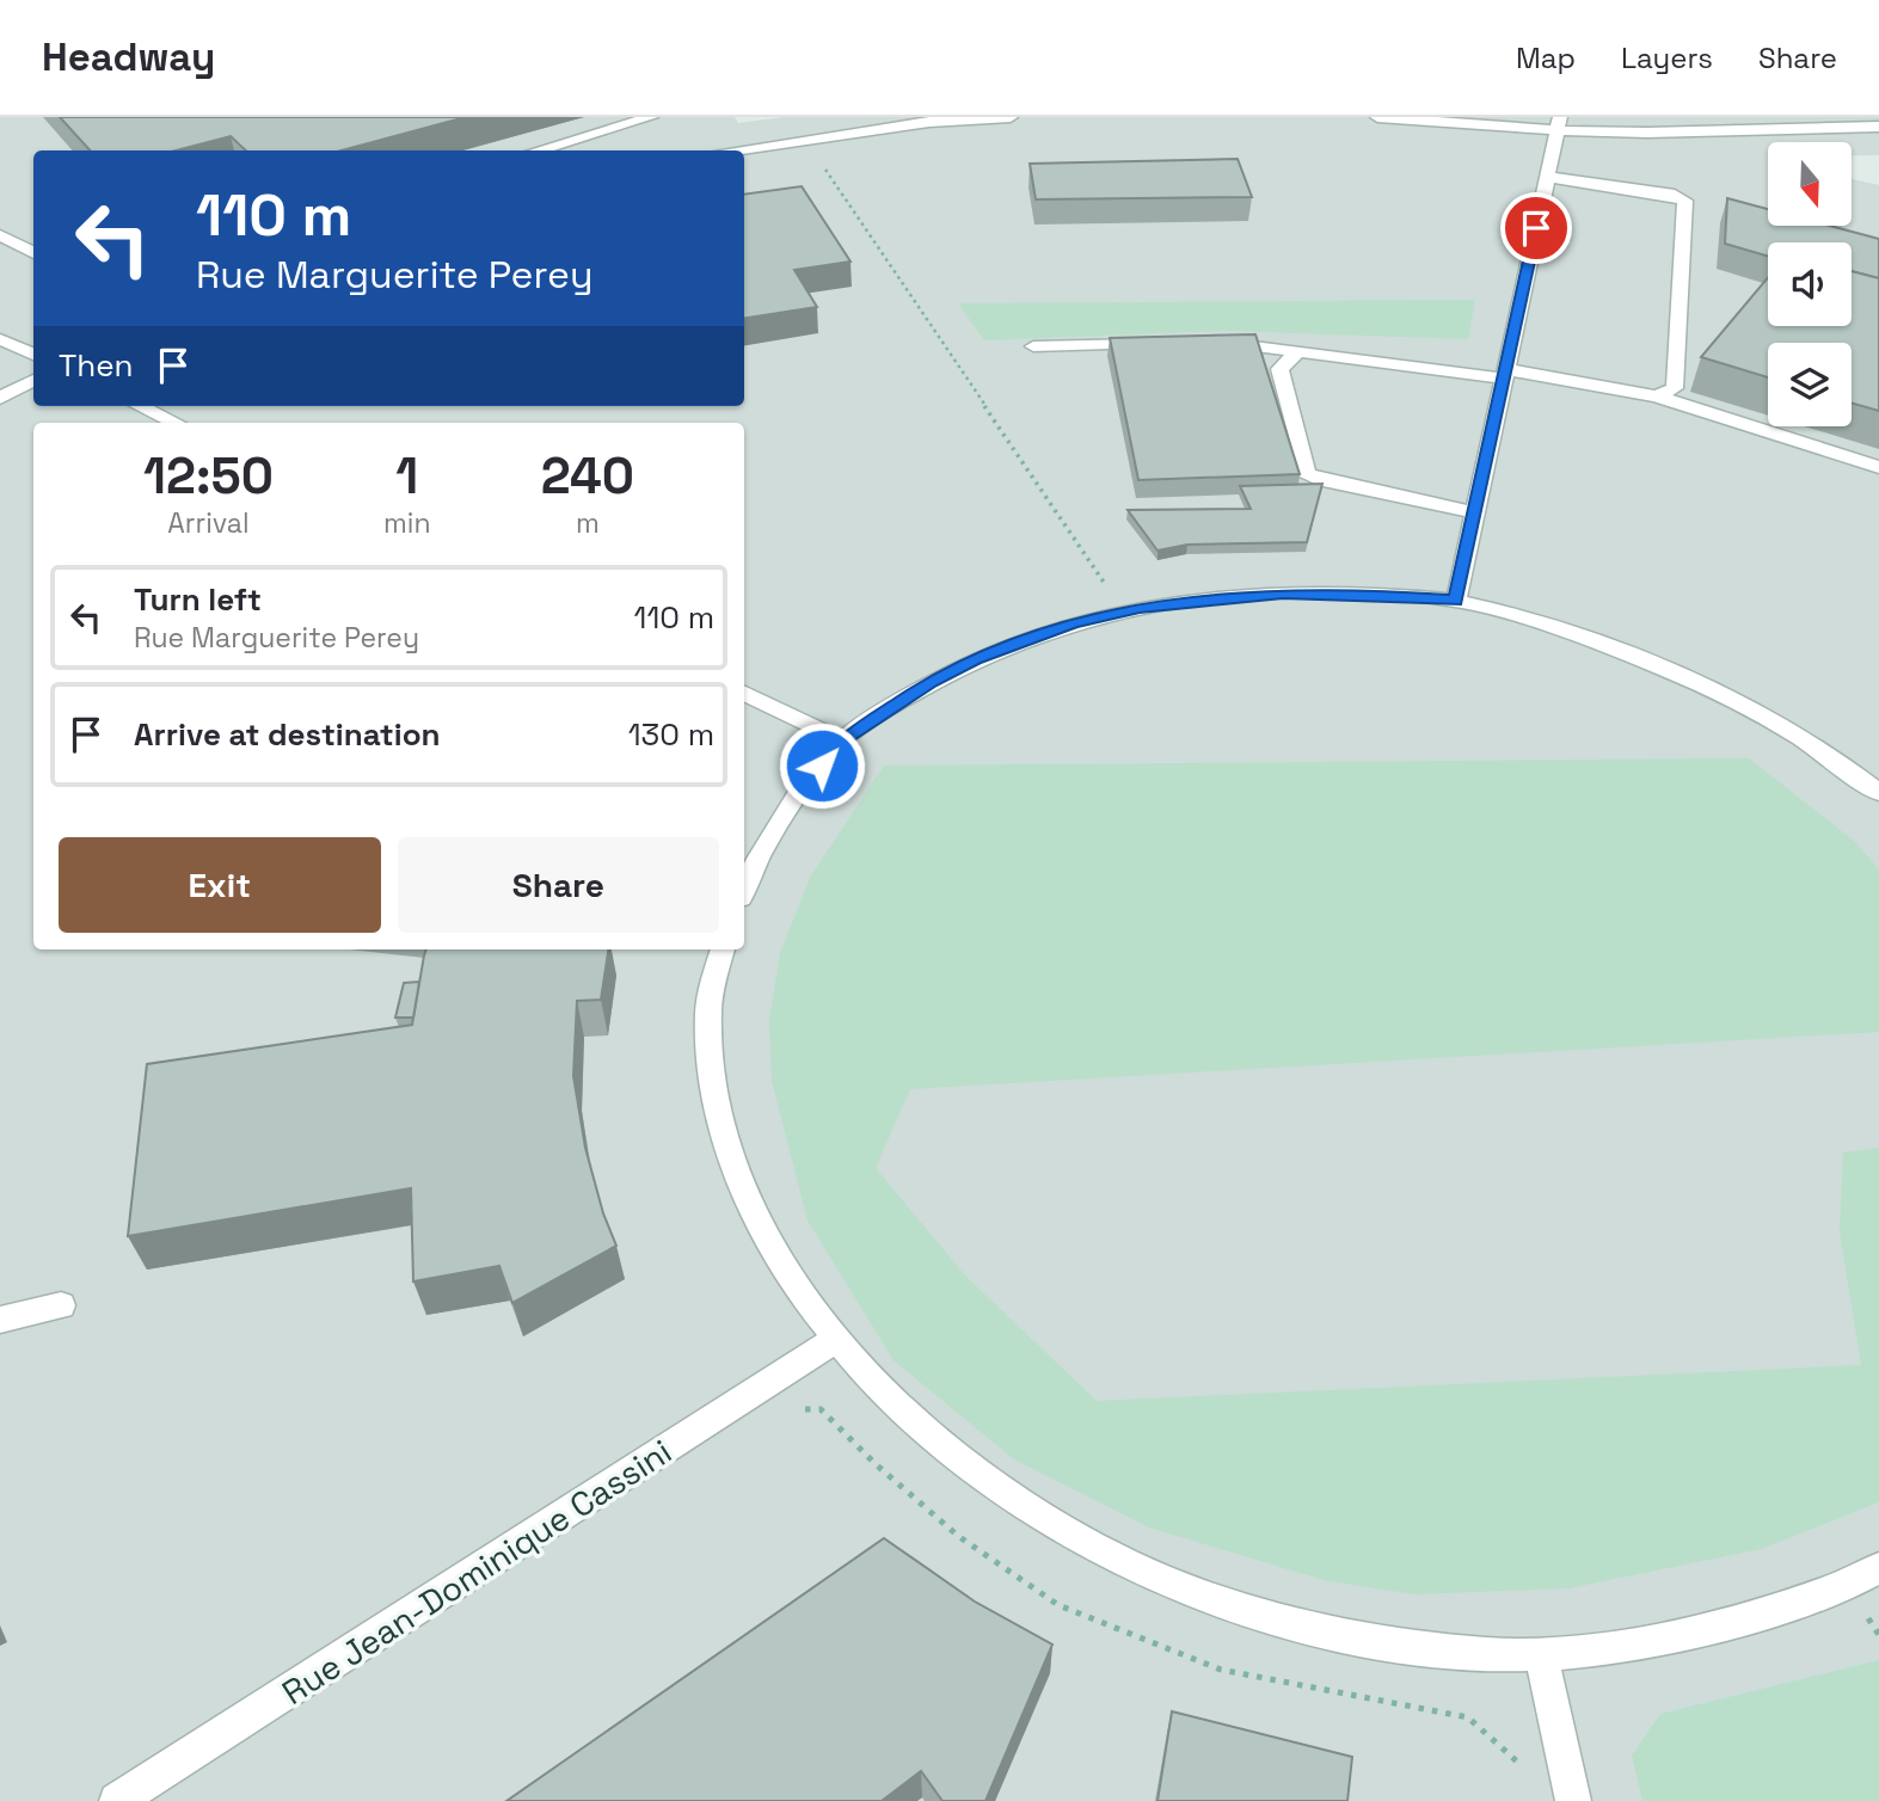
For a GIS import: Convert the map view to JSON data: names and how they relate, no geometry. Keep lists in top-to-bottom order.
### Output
{
  "streets": {
    "street": ["Rue Jean-Dominique Cassini"]
  },
  "north": "bottom",
  "page": {
    "header": "Headway",
    "nav": ["Map", "Layers", "Share"],
    "turn": ["110 m", "Rue Marguerite Perey"],
    "then": "Then",
    "eta": [
      "12:50",
      "Arrival",
      "1",
      "min",
      "240",
      "m"
    ],
    "list": [
      {
        "name": "Turn left",
        "note": "Rue Marguerite Perey",
        "value": "110 m"
      },
      {
        "name": "Arrive at destination",
        "value": "130 m"
      }
    ],
    "buttons": ["Exit", "Share"]
  }
}
